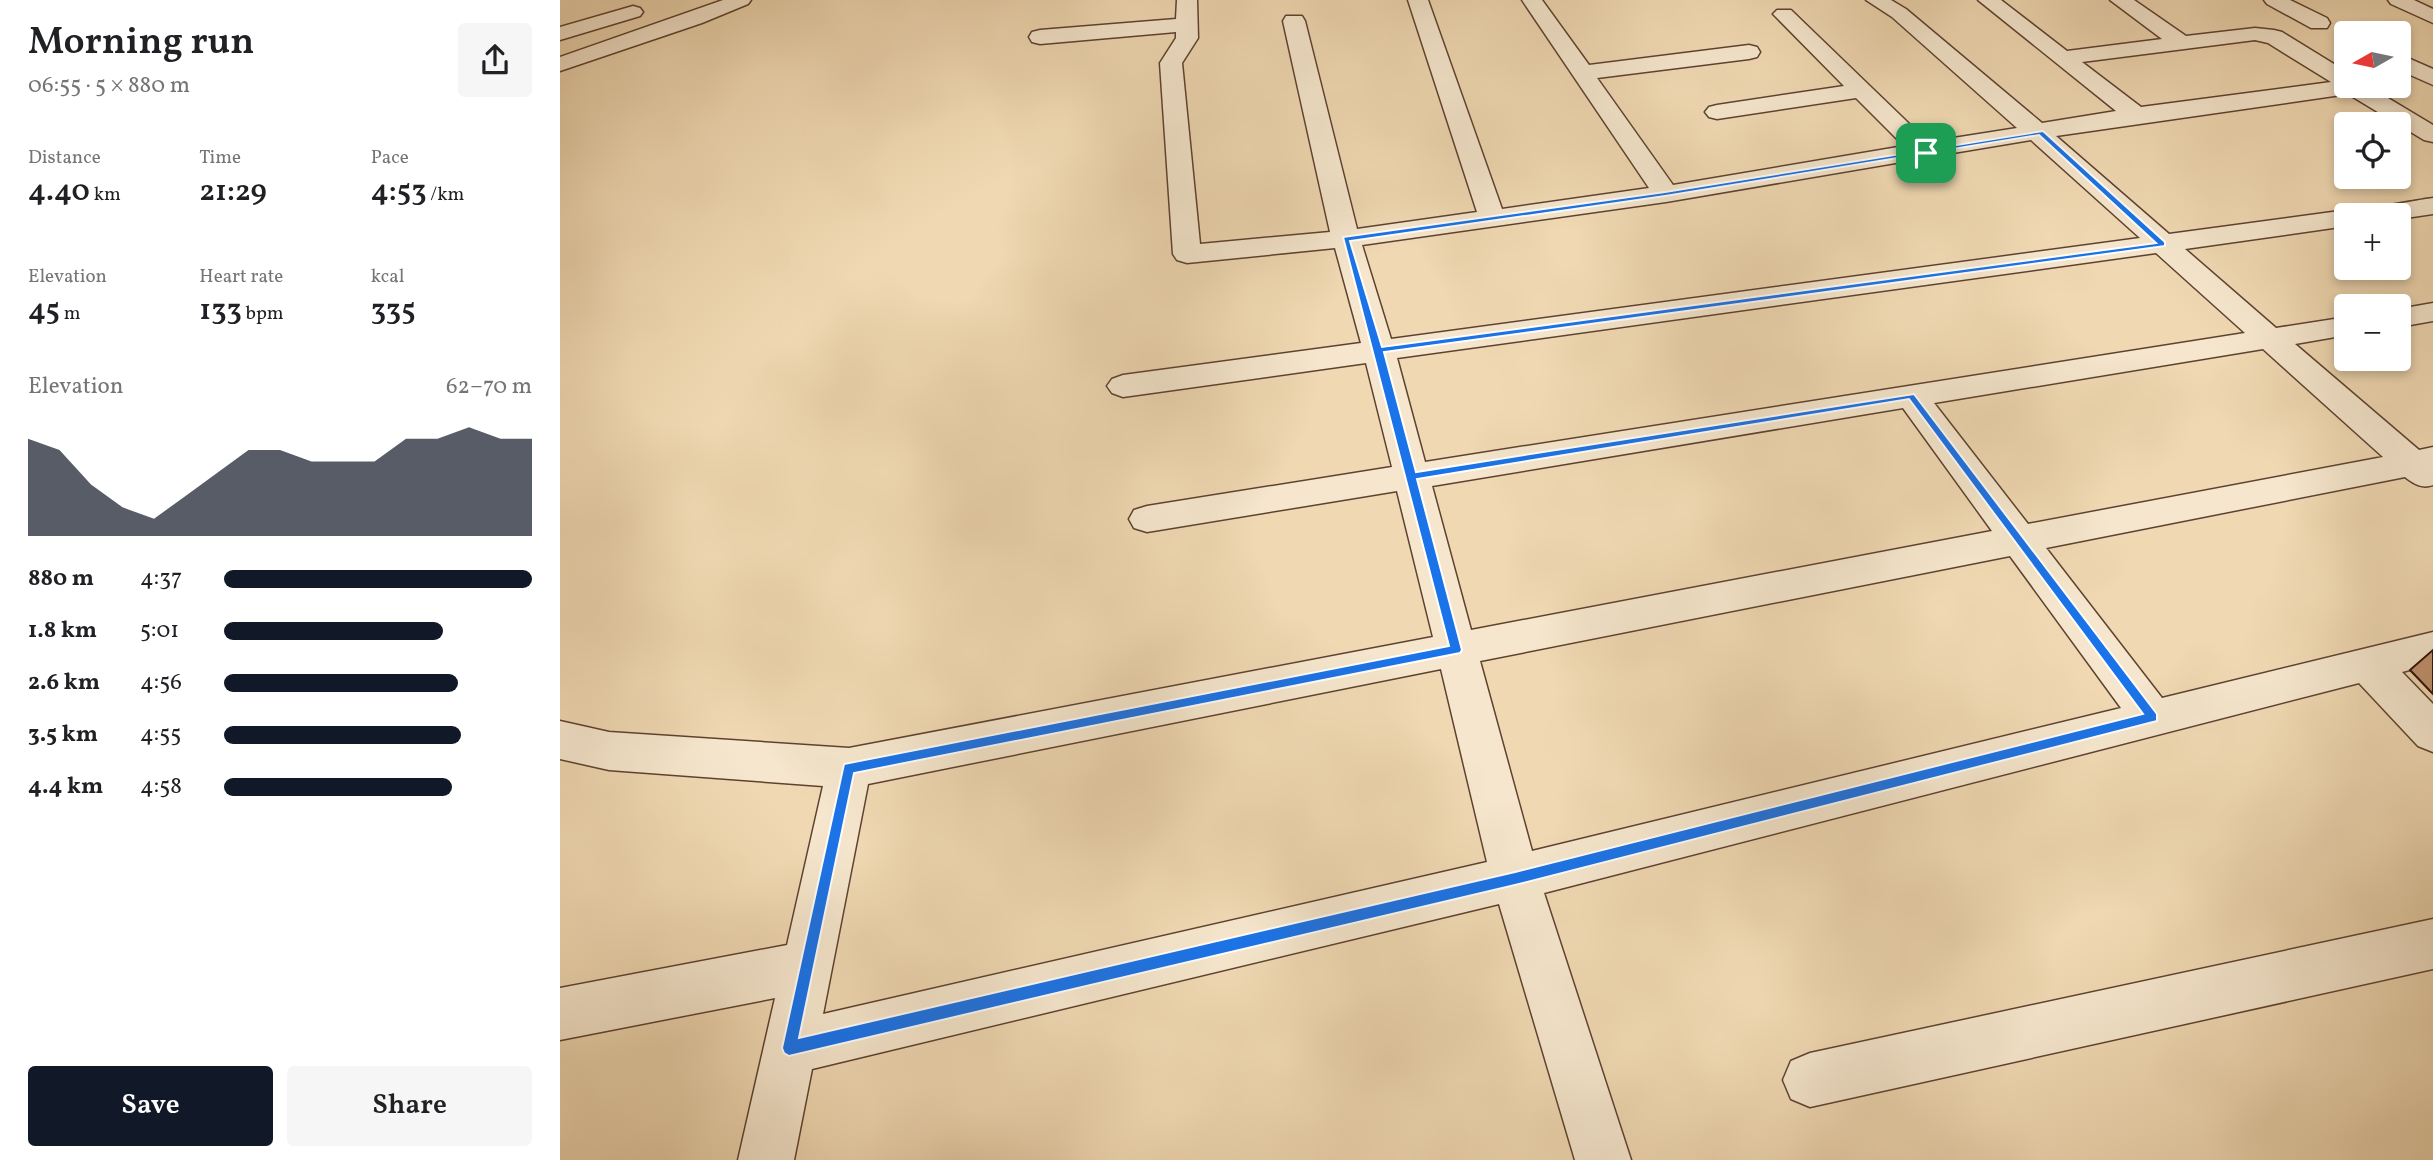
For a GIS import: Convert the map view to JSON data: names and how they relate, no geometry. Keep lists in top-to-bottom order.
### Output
{
  "north": "left",
  "page": {
    "heading": ["Morning run", "06:55 · 5 × 880 m"],
    "map_buttons": ["+", "−"],
    "stats": [
      ["Distance", "4.40 km"],
      ["Time", "21:29"],
      ["Pace", "4:53 /km"],
      ["Elevation", "45 m"],
      ["Heart rate", "133 bpm"],
      ["kcal", "335"]
    ],
    "chart": ["Elevation", "62–70 m"],
    "list": [
      {
        "name": "880 m",
        "note": "4:37"
      },
      {
        "name": "1.8 km",
        "note": "5:01"
      },
      {
        "name": "2.6 km",
        "note": "4:56"
      },
      {
        "name": "3.5 km",
        "note": "4:55"
      },
      {
        "name": "4.4 km",
        "note": "4:58"
      }
    ],
    "buttons": ["Save", "Share"]
  }
}
